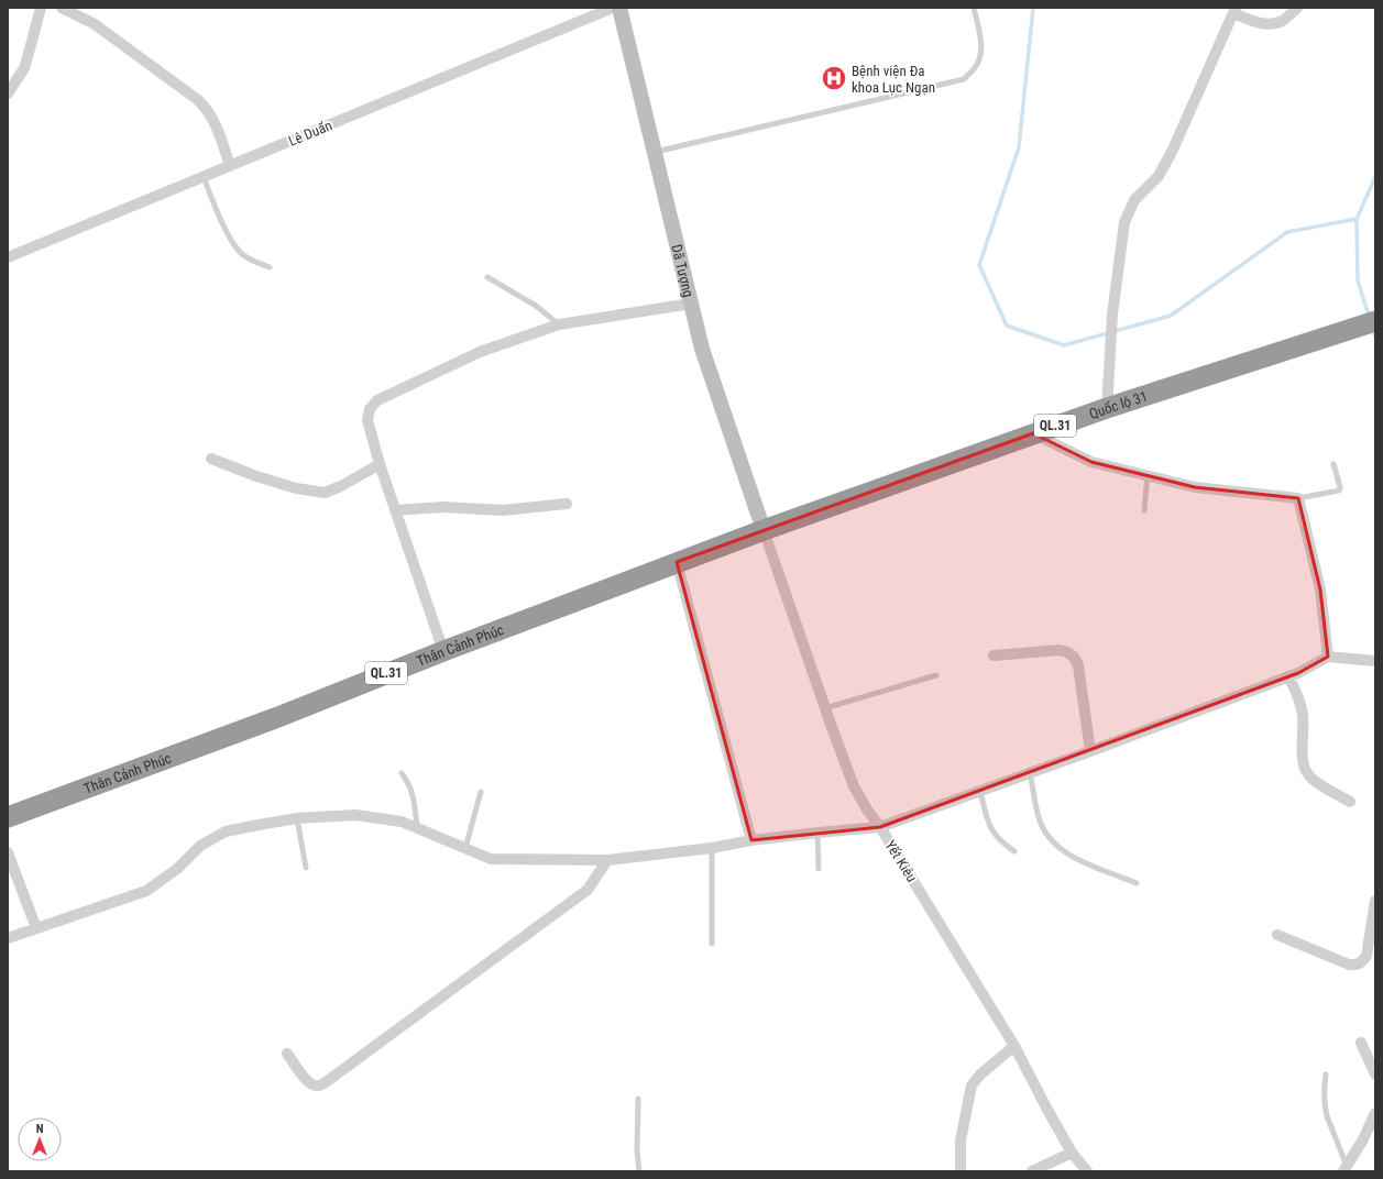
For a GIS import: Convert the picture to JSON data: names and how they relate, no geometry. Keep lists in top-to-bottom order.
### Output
{
  "streets": {
    "highway": ["Quốc lộ 31", "QL.31", "Thân Cảnh Phúc"],
    "street": ["Lê Duẩn", "Dã Tượng", "Yết Kiêu"]
  },
  "crossings": [
    ["Dã Tượng", "Quốc lộ 31"],
    ["Dã Tượng", "Thân Cảnh Phúc"],
    ["Dã Tượng", "Yết Kiêu"],
    ["Quốc lộ 31", "Thân Cảnh Phúc"],
    ["Quốc lộ 31", "Yết Kiêu"],
    ["Thân Cảnh Phúc", "Yết Kiêu"]
  ],
  "places": {
    "hospital": ["Bệnh viện Đa khoa Lục Ngạn"]
  },
  "north": "top"
}
